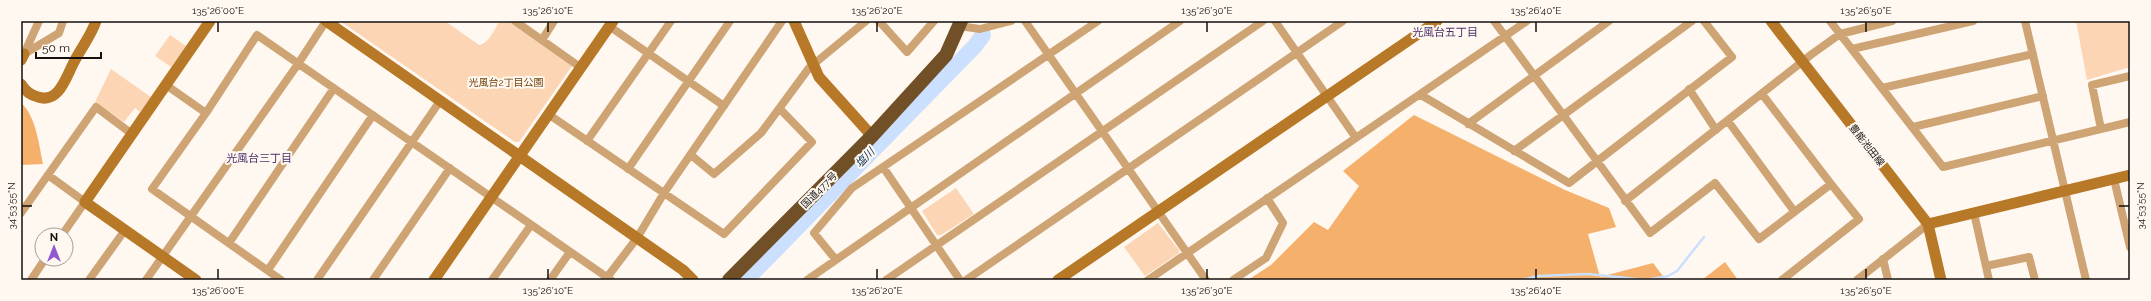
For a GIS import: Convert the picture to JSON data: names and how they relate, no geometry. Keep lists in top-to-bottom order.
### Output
{
  "streets": {
    "highway": ["国道477号"],
    "street": ["豊能池田線"]
  },
  "districts": ["光風台五丁目", "光風台三丁目"],
  "water": ["塩川"],
  "parks": ["光風台2丁目公園"],
  "scale_bar": "50 m",
  "north": "top",
  "coordinates": [
    "135°26'00\"E",
    "135°26'10\"E",
    "135°26'20\"E",
    "135°26'30\"E",
    "135°26'40\"E",
    "135°26'50\"E",
    "34°53'55\"N"
  ]
}
